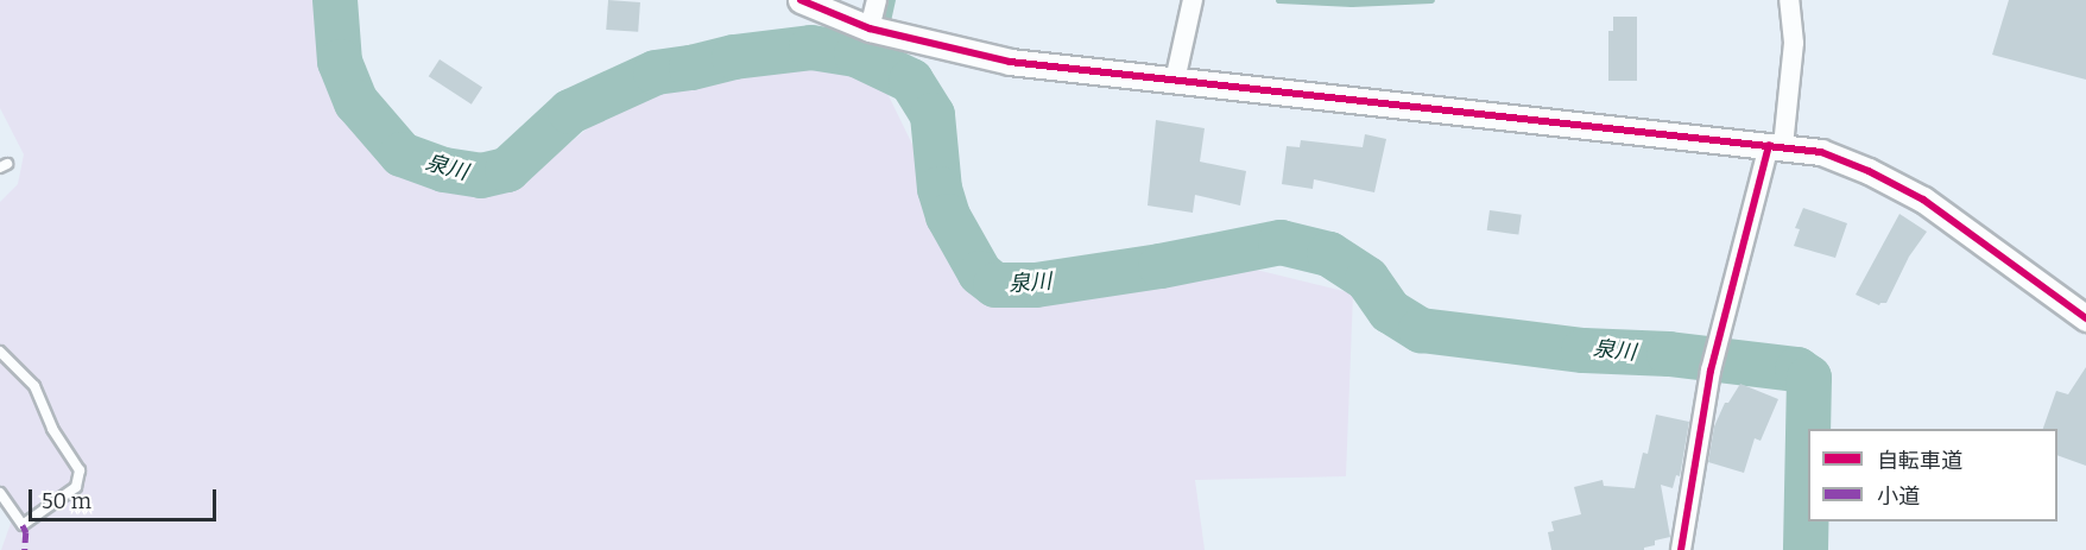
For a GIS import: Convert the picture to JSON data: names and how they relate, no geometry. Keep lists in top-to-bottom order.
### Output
{
  "water": ["泉川"],
  "legend": ["自転車道", "小道"],
  "scale_bar": "50 m"
}
